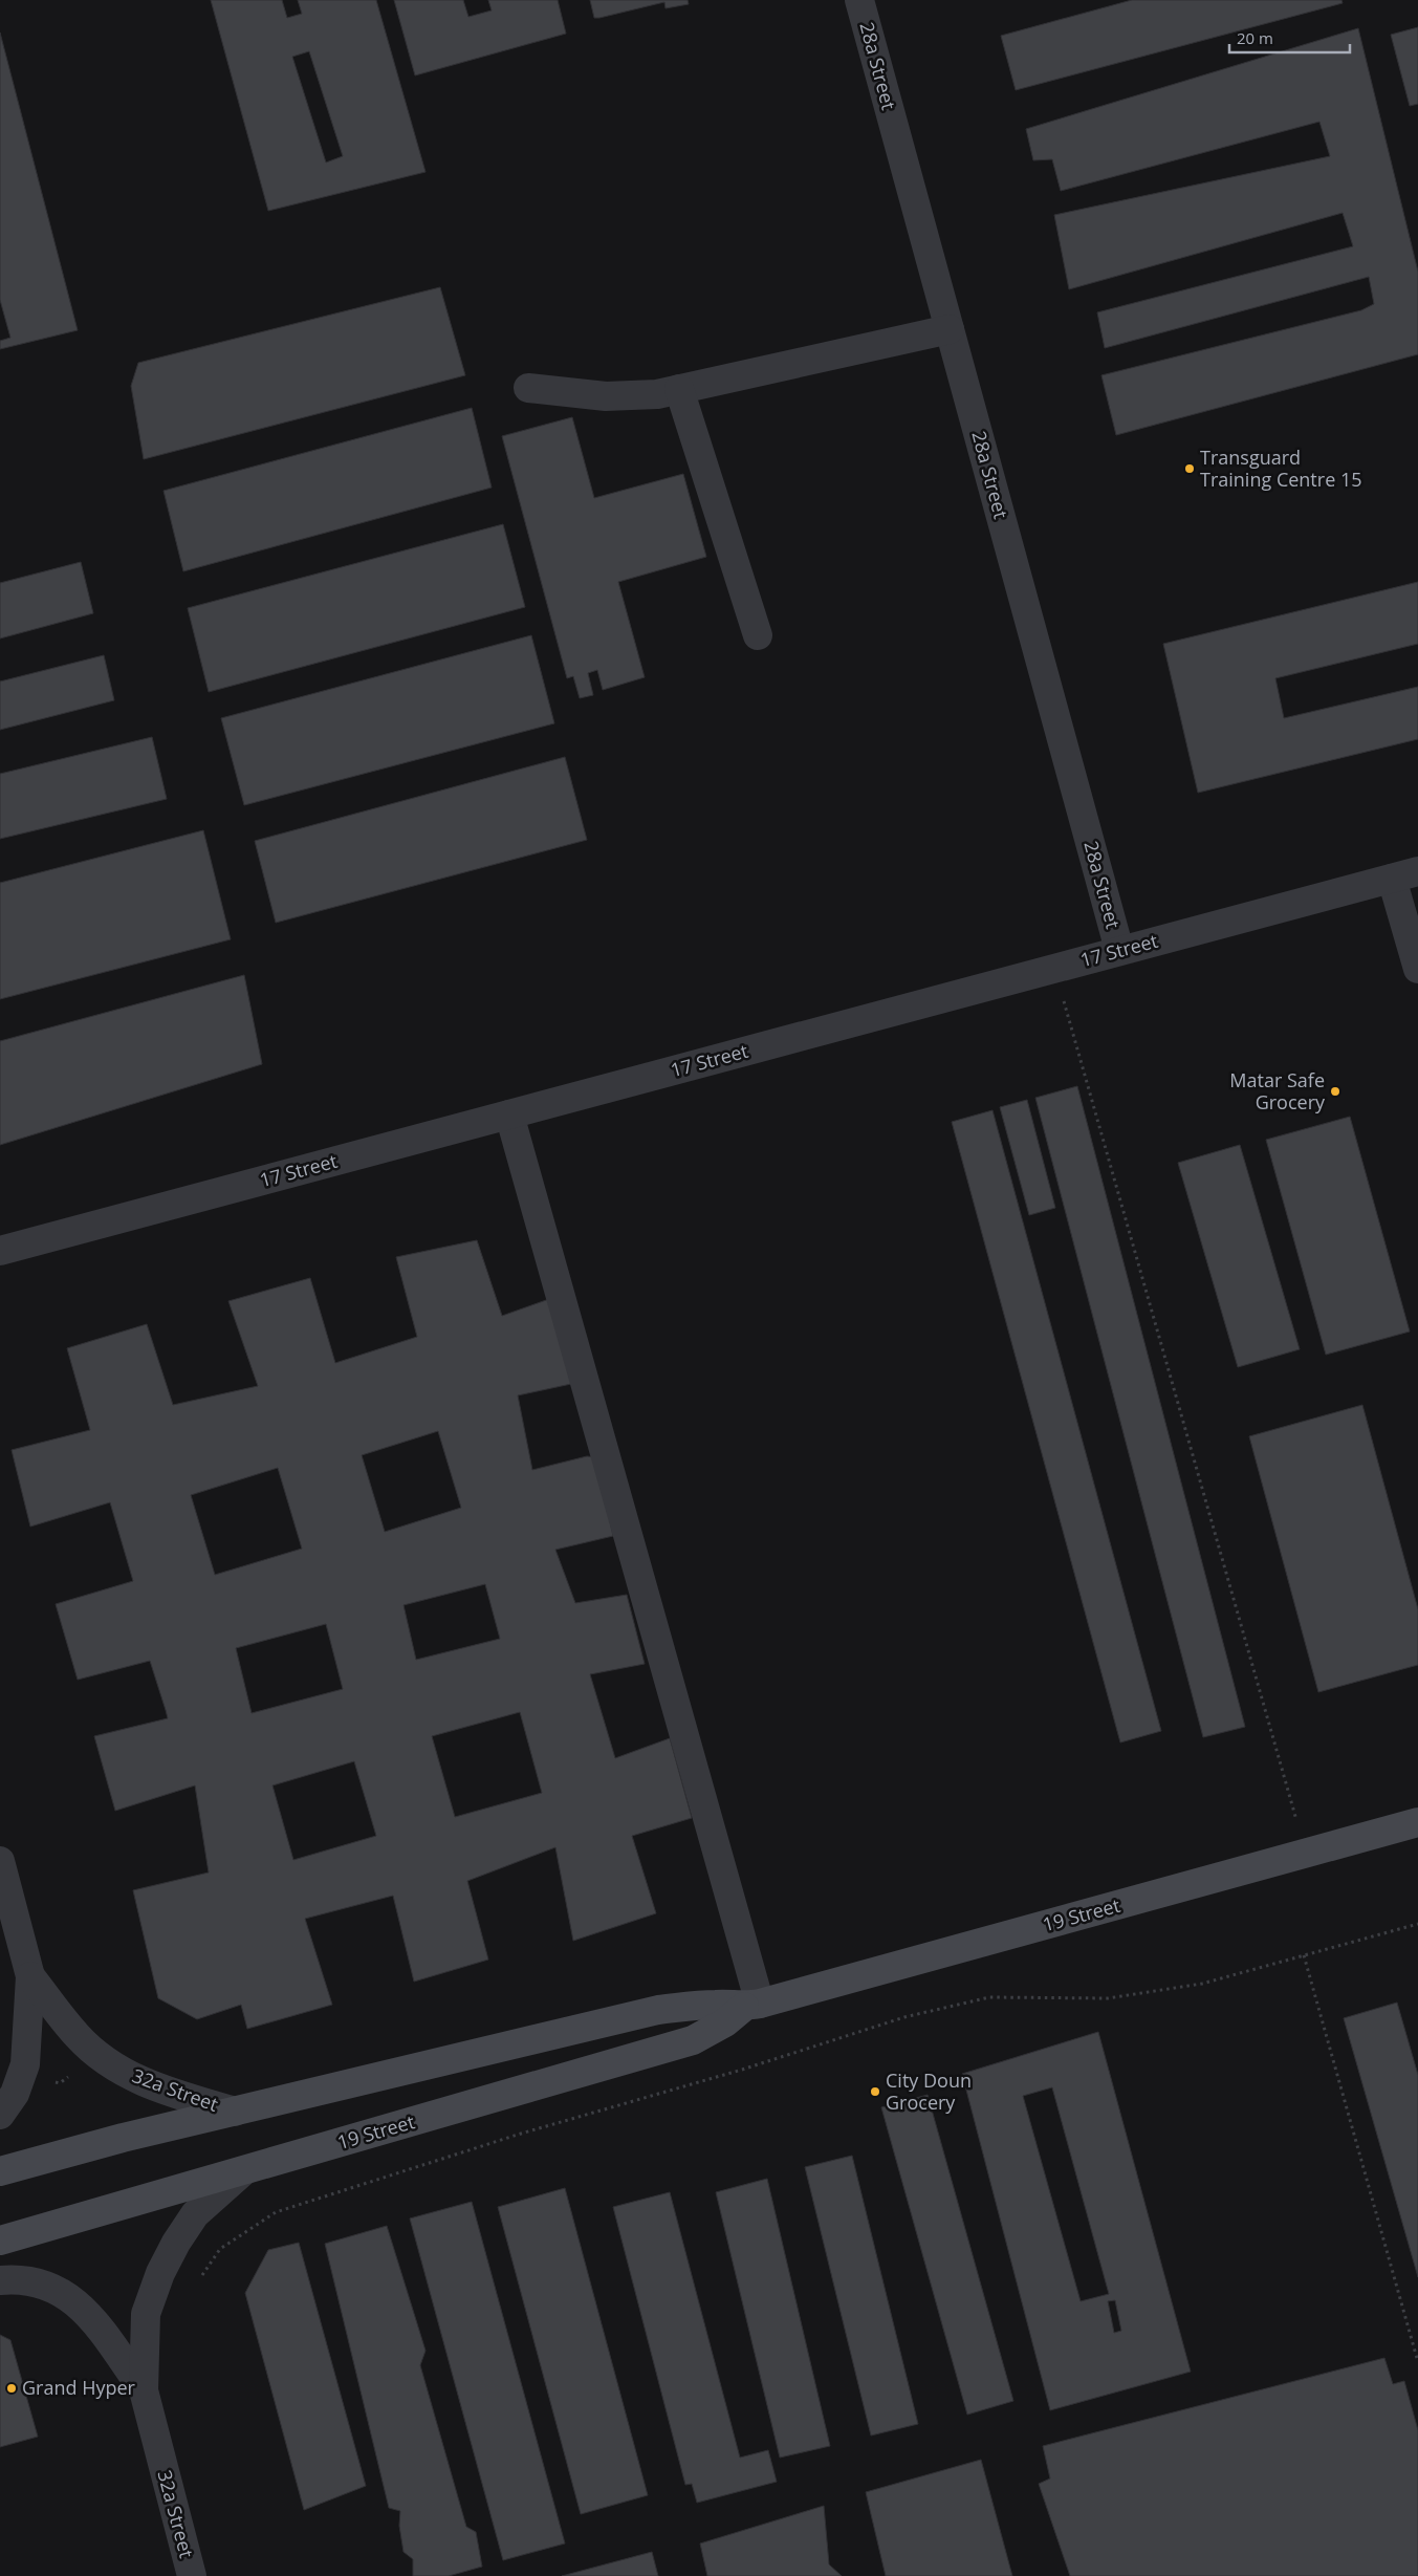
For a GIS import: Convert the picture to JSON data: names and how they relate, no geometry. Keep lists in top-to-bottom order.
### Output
{
  "streets": {
    "street": [
      "28a Street",
      "17 Street",
      "19 Street",
      "32a Street"
    ]
  },
  "crossings": [
    ["28a Street", "17 Street"],
    ["19 Street", "32a Street"]
  ],
  "places": [
    "Transguard Training Centre 15",
    "Matar Safe Grocery",
    "City Doun Grocery",
    "Grand Hyper"
  ],
  "scale_bar": "20 m"
}
